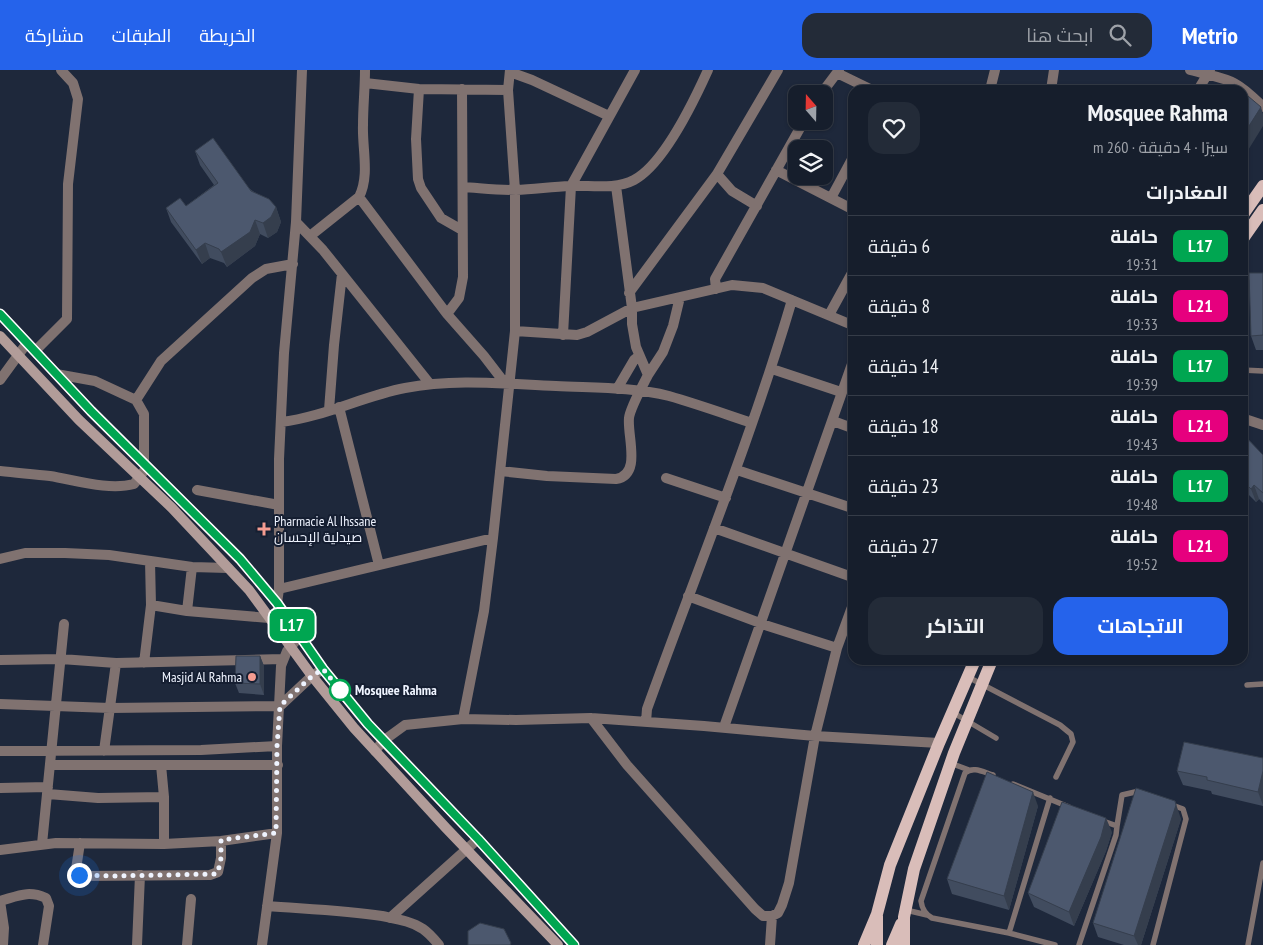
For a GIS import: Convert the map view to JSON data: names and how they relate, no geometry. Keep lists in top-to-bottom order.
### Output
{
  "places": {
    "health": ["Pharmacie Al Ihssane صيدلية الإحسان"],
    "other": ["Masjid Al Rahma", "Mosquee Rahma"]
  },
  "lines": ["bus line L17"],
  "north": "top",
  "page": {
    "header": "Metrio",
    "search": "ابحث هنا",
    "nav": ["الخريطة", "الطبقات", "مشاركة"],
    "on_map": "L17",
    "heading": [
      ["Mosquee Rahma", "سيرًا · 4 دقيقة · 260 m"],
      "المغادرات"
    ],
    "list": [
      {
        "mark": "L17",
        "name": "حافلة",
        "note": "19:31",
        "value": "6 دقيقة"
      },
      {
        "mark": "L21",
        "name": "حافلة",
        "note": "19:33",
        "value": "8 دقيقة"
      },
      {
        "mark": "L17",
        "name": "حافلة",
        "note": "19:39",
        "value": "14 دقيقة"
      },
      {
        "mark": "L21",
        "name": "حافلة",
        "note": "19:43",
        "value": "18 دقيقة"
      },
      {
        "mark": "L17",
        "name": "حافلة",
        "note": "19:48",
        "value": "23 دقيقة"
      },
      {
        "mark": "L21",
        "name": "حافلة",
        "note": "19:52",
        "value": "27 دقيقة"
      }
    ],
    "buttons": ["الاتجاهات", "التذاكر"]
  }
}
